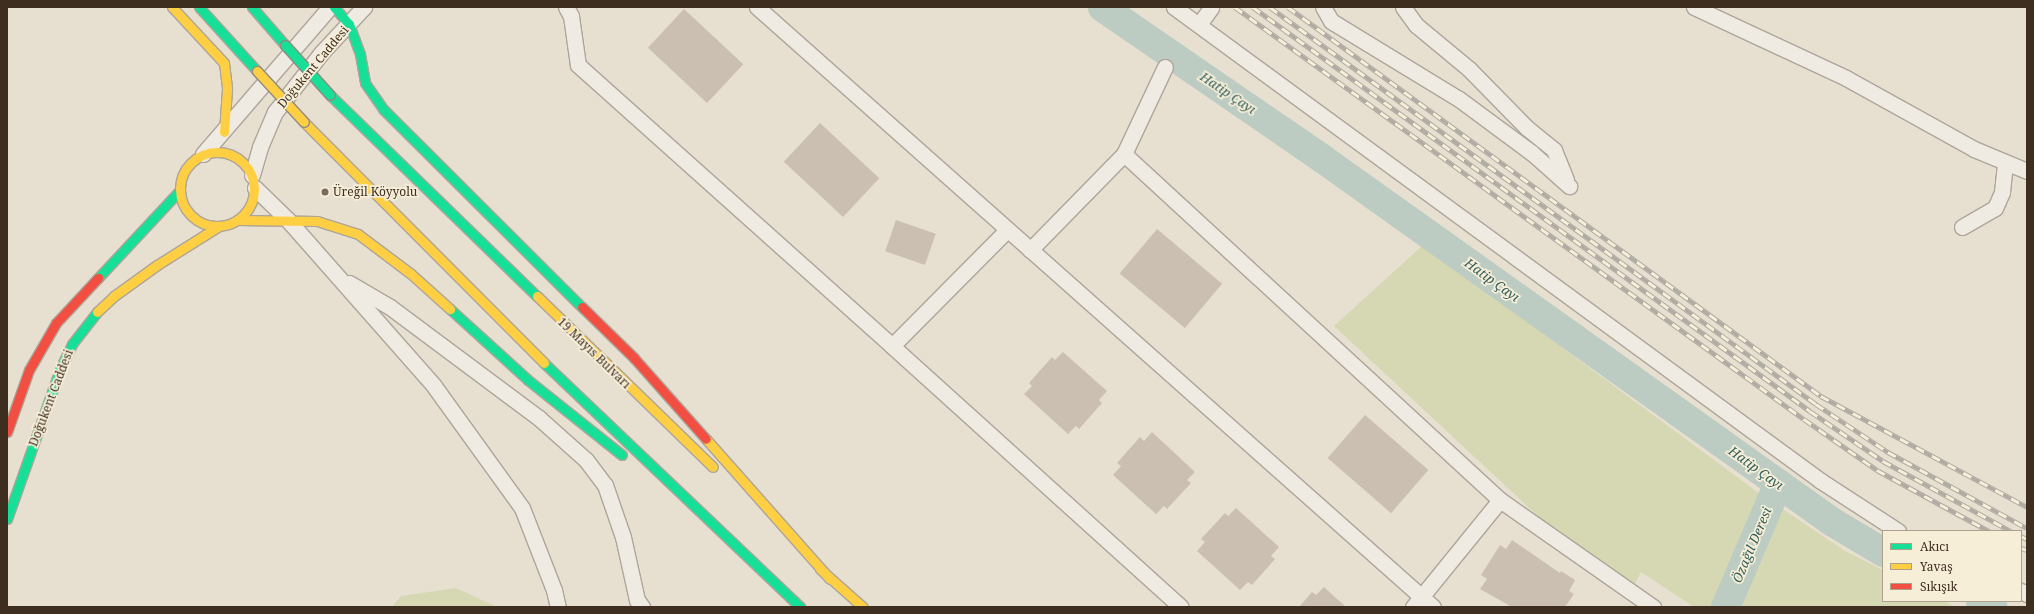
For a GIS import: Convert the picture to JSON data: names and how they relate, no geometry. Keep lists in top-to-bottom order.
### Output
{
  "streets": {
    "main road": ["Doğukent Caddesi", "19 Mayıs Bulvarı"]
  },
  "water": ["Hatip Çayı", "Özağıl Deresi"],
  "places": ["Üreğil Köyyolu"],
  "legend": ["Akıcı", "Yavaş", "Sıkışık"]
}
